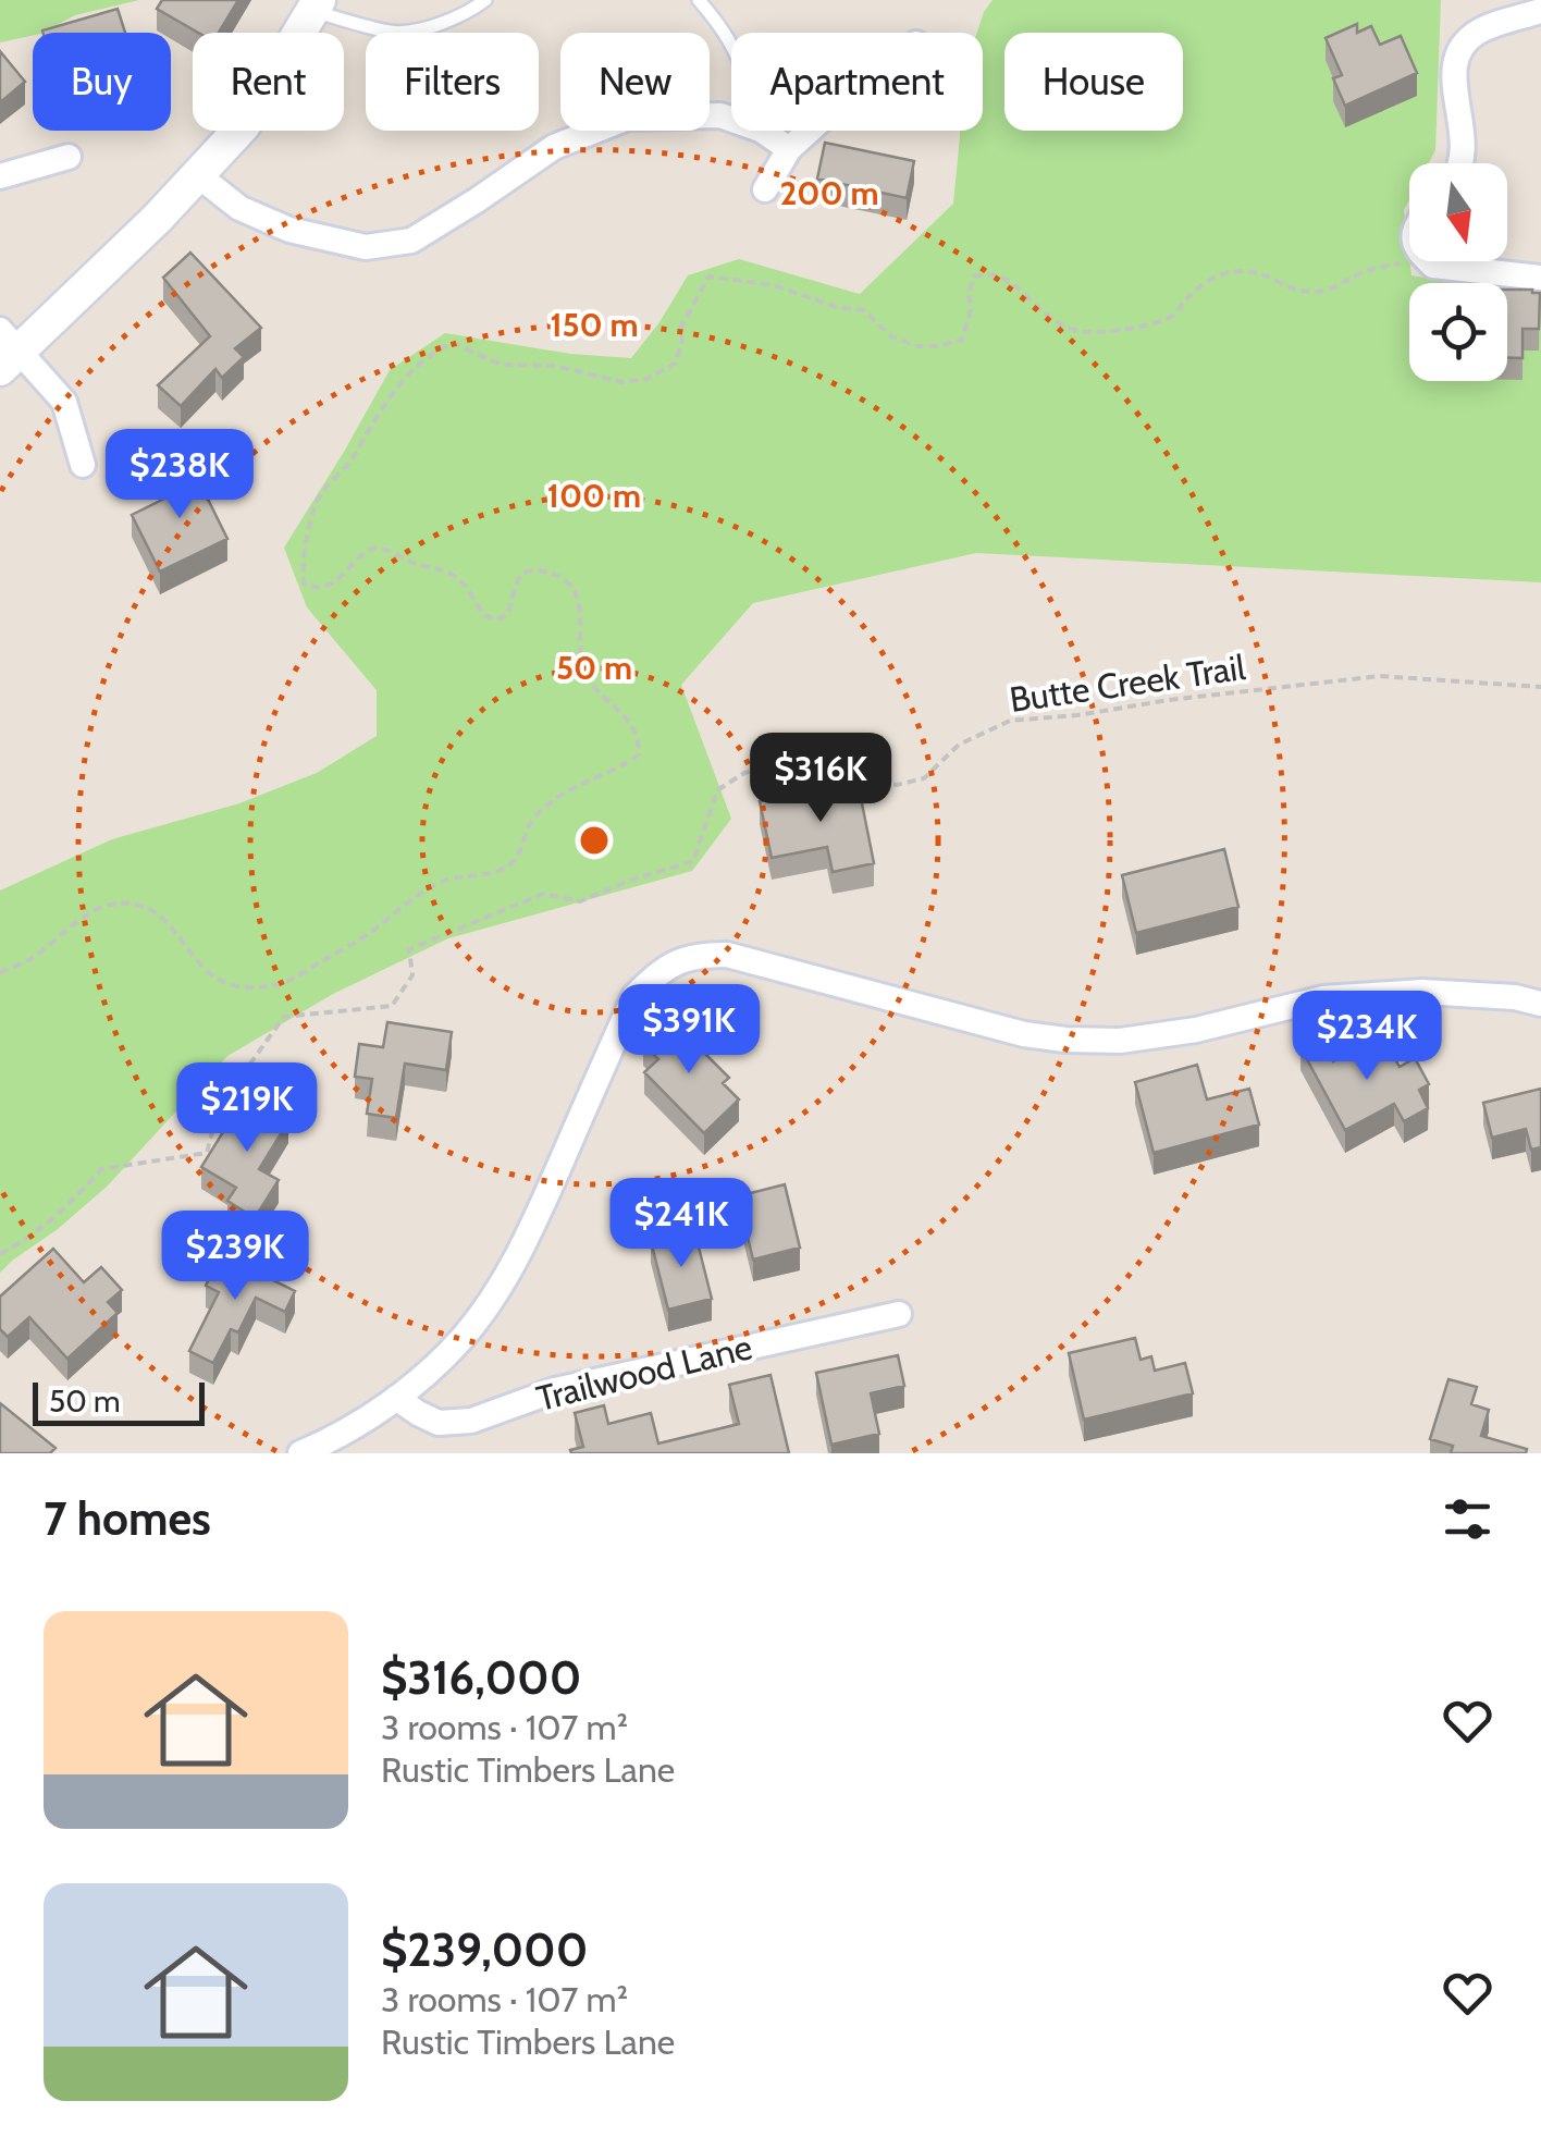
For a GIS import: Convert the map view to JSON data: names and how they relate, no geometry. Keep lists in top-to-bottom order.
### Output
{
  "streets": {
    "street": ["Trailwood Lane"],
    "path": ["Butte Creek Trail"]
  },
  "scale_bar": "50 m",
  "north": "bottom",
  "page": {
    "chip": [
      "Buy",
      "Rent",
      "Filters",
      "New",
      "Apartment",
      "House"
    ],
    "price": [
      "$238K",
      "$316K",
      "$391K",
      "$234K",
      "$219K",
      "$241K",
      "$239K"
    ],
    "scale": "50 m",
    "heading": "7 homes",
    "list": [
      {
        "name": "$316,000",
        "note": "3 rooms · 107 m² · Rustic Timbers Lane"
      },
      {
        "name": "$239,000",
        "note": "3 rooms · 107 m² · Rustic Timbers Lane"
      }
    ]
  },
  "rings": [
    "200 m",
    "150 m",
    "100 m",
    "50 m"
  ]
}
